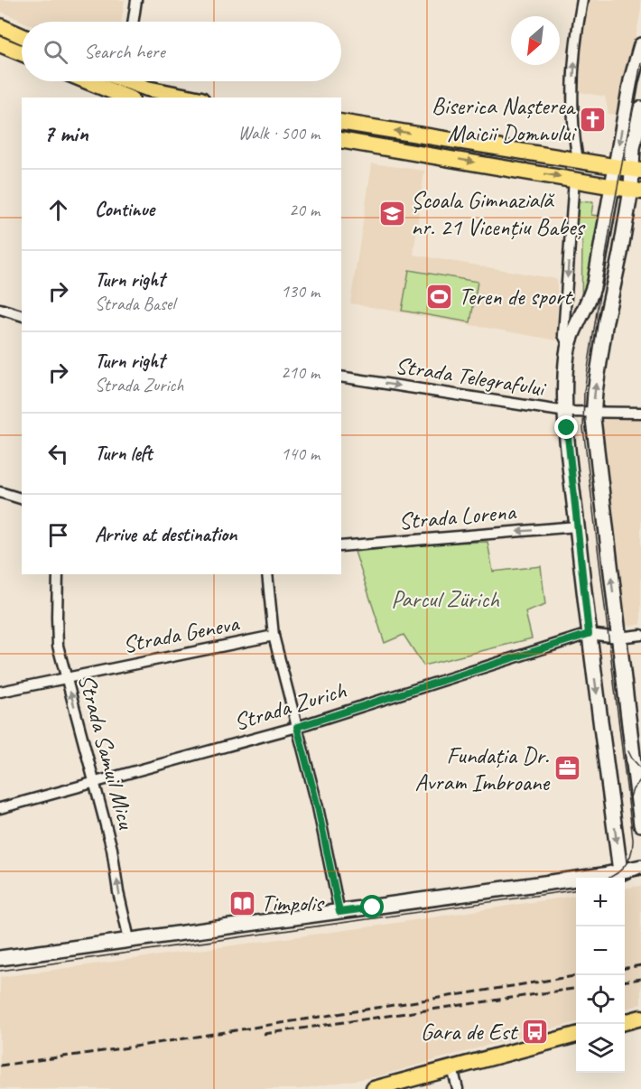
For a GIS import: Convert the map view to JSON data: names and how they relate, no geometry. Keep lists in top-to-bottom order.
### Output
{
  "streets": {
    "street": [
      "Strada Telegrafului",
      "Strada Lorena",
      "Strada Geneva",
      "Strada Zurich",
      "Strada Samuil Micu"
    ]
  },
  "crossings": [
    ["Strada Geneva", "Strada Samuil Micu"],
    ["Strada Zurich", "Strada Samuil Micu"]
  ],
  "one_way": ["Strada Telegrafului", "Strada Lorena", "Strada Samuil Micu"],
  "parks": ["Parcul Zürich"],
  "places": {
    "church": ["Biserica Nașterea Maicii Domnului"],
    "school or university": ["Școala Gimnazială nr. 21 Vicențiu Babeș"],
    "sports": ["Teren de sport"],
    "office": ["Fundația Dr. Avram Imbroane"],
    "library": ["Timpolis"],
    "bus stop": ["Gara de Est"]
  },
  "north": "bottom left",
  "page": {
    "search": "Search here",
    "heading": ["7 min", "Walk · 500 m"],
    "list": [
      ["Continue", "20 m"],
      ["Turn right", "Strada Basel", "130 m"],
      ["Turn right", "Strada Zurich", "210 m"],
      ["Turn left", "140 m"],
      "Arrive at destination"
    ],
    "map_buttons": ["+", "−"]
  }
}
